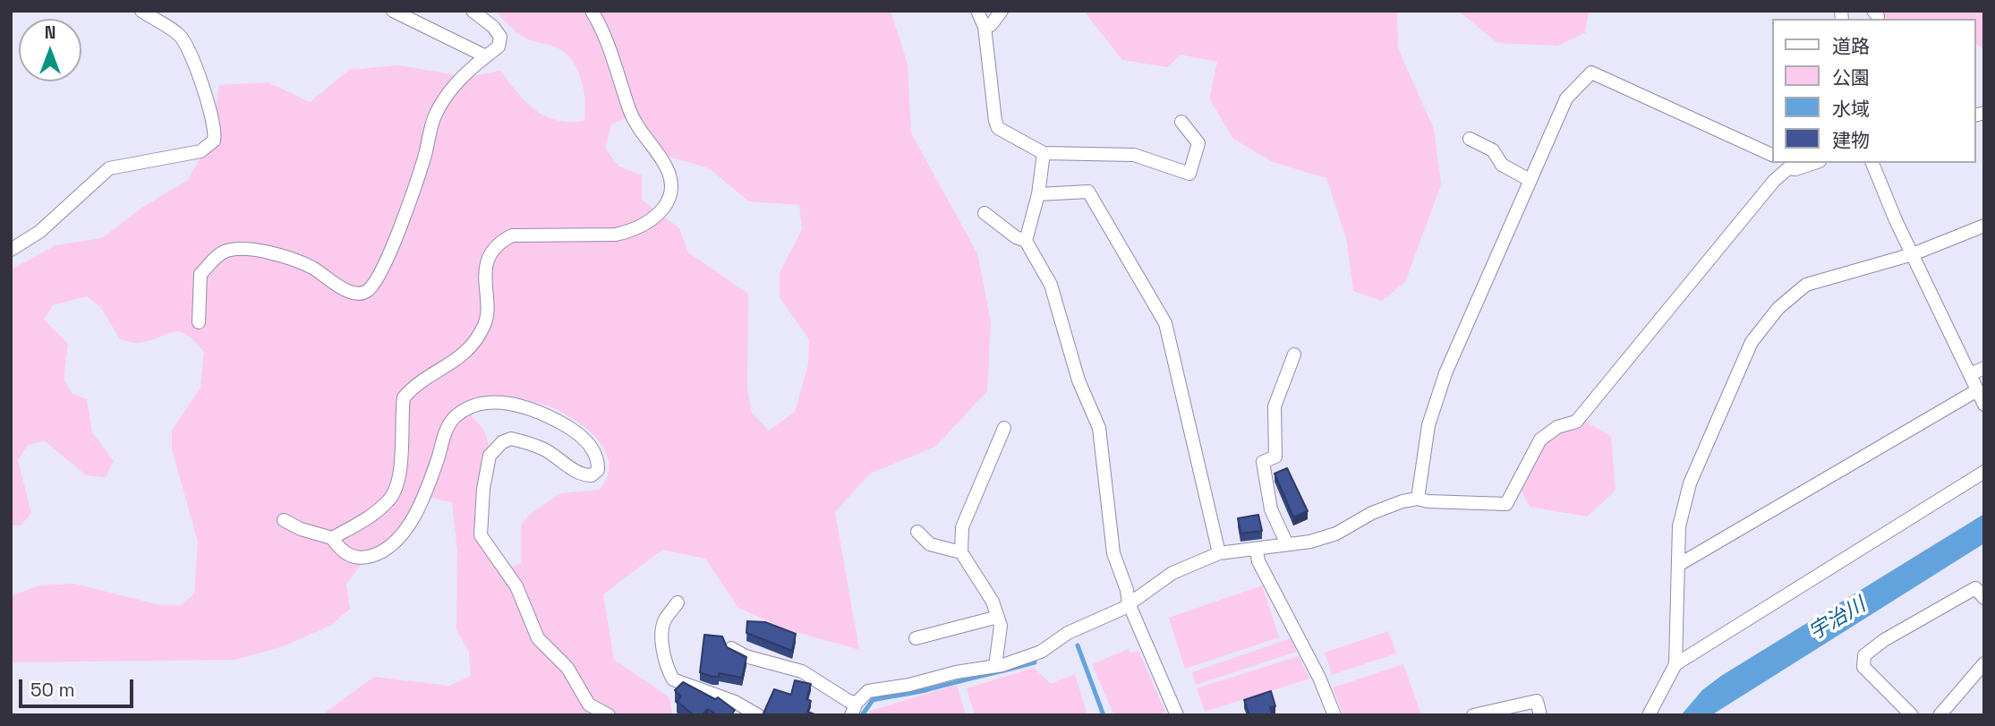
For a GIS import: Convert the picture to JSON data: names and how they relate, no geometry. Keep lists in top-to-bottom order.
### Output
{
  "water": ["宇治川"],
  "legend": [
    "道路",
    "公園",
    "水域",
    "建物"
  ],
  "scale_bar": "50 m",
  "north": "top"
}
